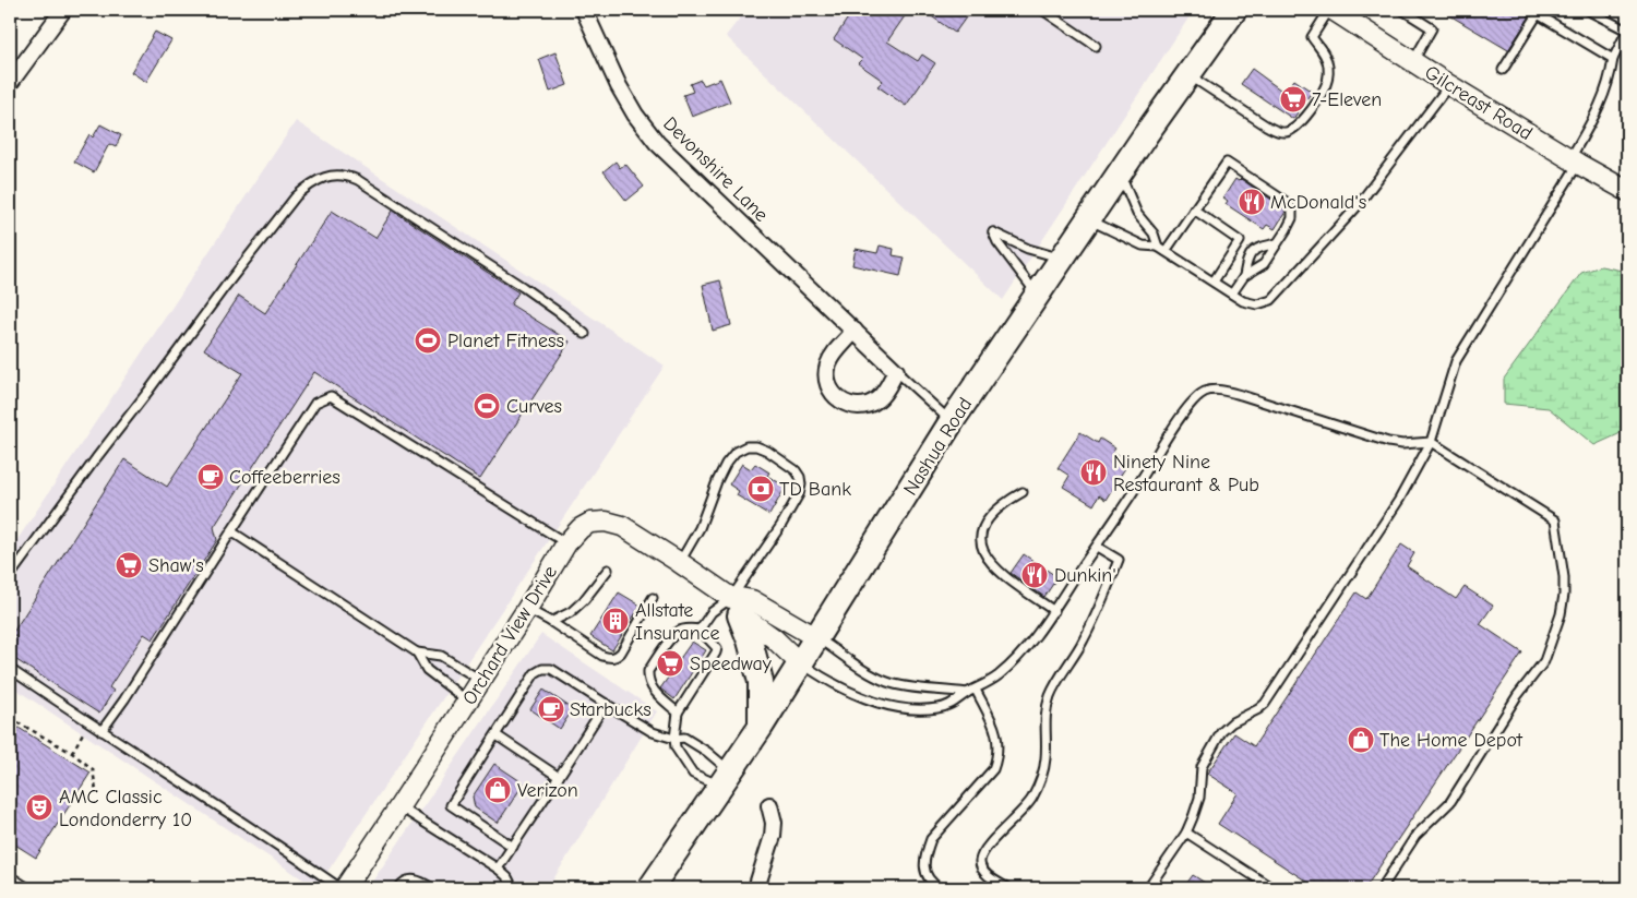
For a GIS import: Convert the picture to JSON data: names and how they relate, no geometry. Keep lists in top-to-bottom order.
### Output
{
  "streets": {
    "main road": ["Nashua Road"],
    "street": ["Gilcreast Road", "Devonshire Lane", "Orchard View Drive"]
  },
  "crossings": [
    ["Devonshire Lane", "Nashua Road"],
    ["Nashua Road", "Orchard View Drive"]
  ],
  "places": {
    "supermarket": ["7-Eleven", "Shaw's", "Speedway"],
    "restaurant": ["McDonald's", "Ninety Nine Restaurant & Pub", "Dunkin'"],
    "sports": ["Planet Fitness", "Curves"],
    "cafe": ["Coffeeberries", "Starbucks"],
    "bank": ["TD Bank"],
    "building": ["Allstate Insurance"],
    "shop": ["The Home Depot", "Verizon"],
    "theatre": ["AMC Classic Londonderry 10"]
  }
}
